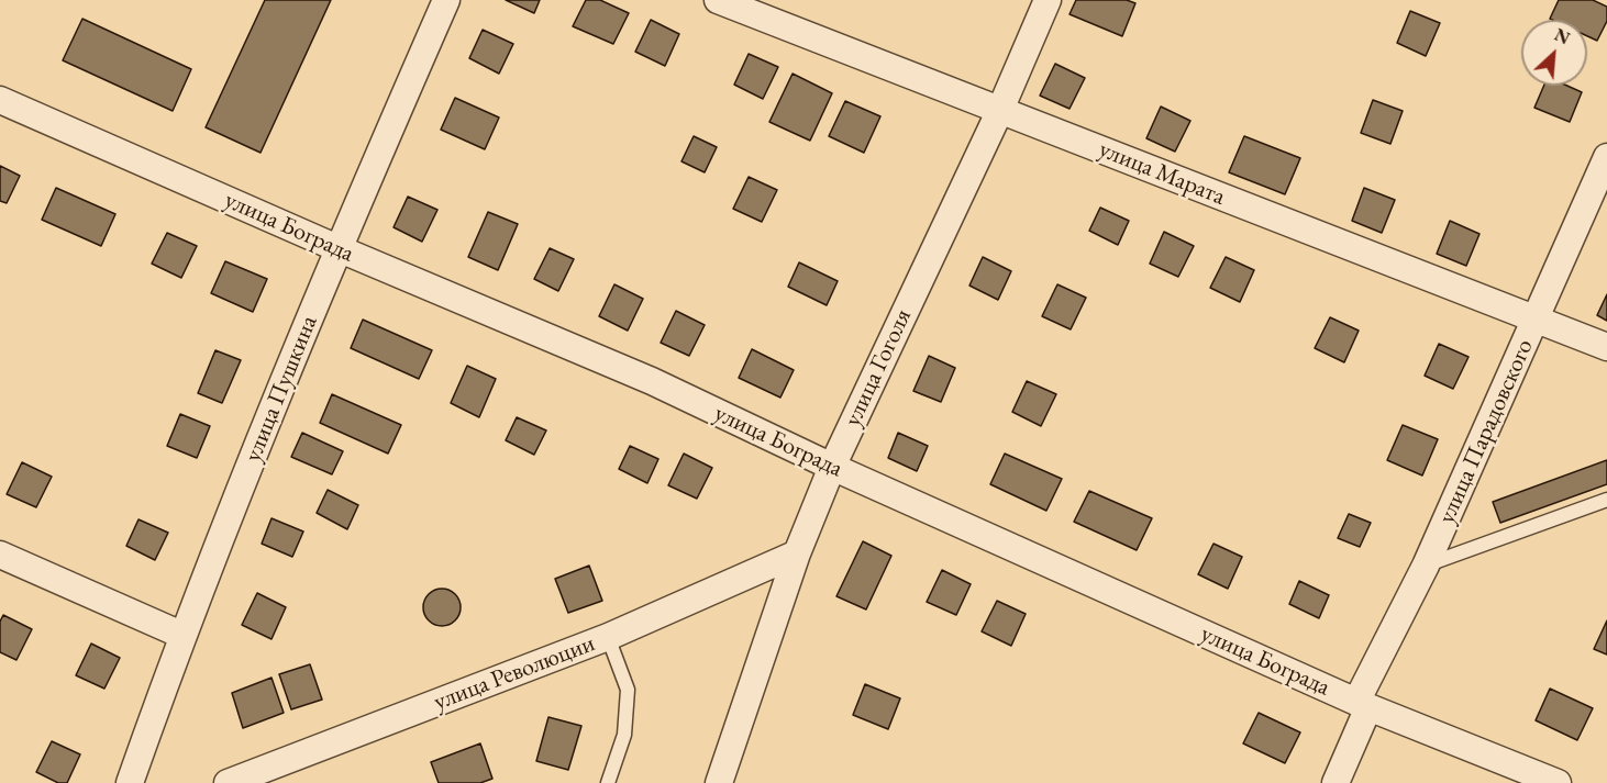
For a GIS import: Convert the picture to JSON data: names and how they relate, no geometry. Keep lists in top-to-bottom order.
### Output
{
  "streets": {
    "street": [
      "улица Марата",
      "улица Бограда",
      "улица Гоголя",
      "улица Пушкина",
      "улица Парадовского",
      "улица Революции"
    ]
  },
  "crossings": [
    ["улица Марата", "улица Гоголя"],
    ["улица Марата", "улица Парадовского"],
    ["улица Бограда", "улица Гоголя"],
    ["улица Бограда", "улица Пушкина"],
    ["улица Бограда", "улица Парадовского"],
    ["улица Гоголя", "улица Революции"]
  ],
  "north": "top right"
}
